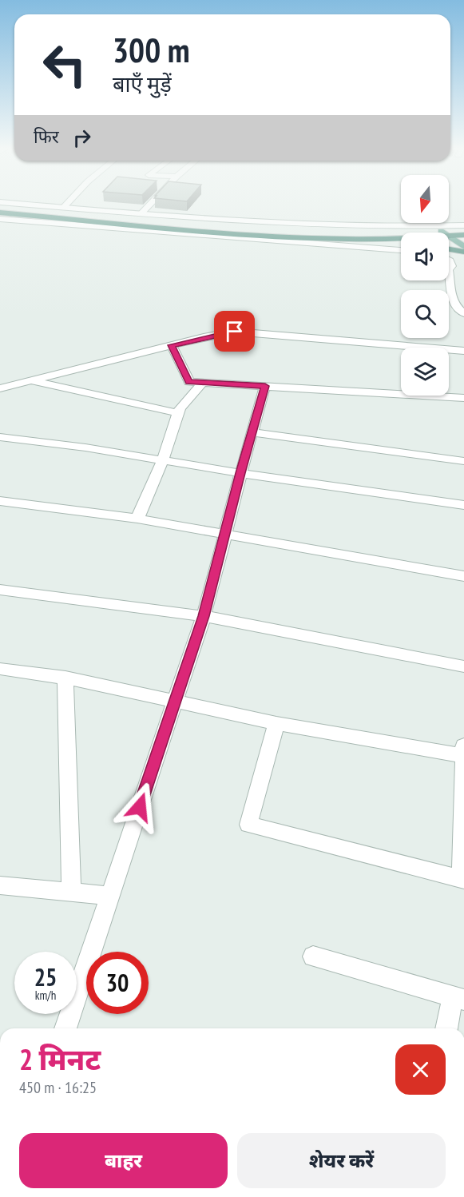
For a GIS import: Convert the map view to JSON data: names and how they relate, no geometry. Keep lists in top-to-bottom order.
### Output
{
  "north": "bottom",
  "page": {
    "turn": ["300 m", "बाएँ मुड़ें"],
    "then": "फिर",
    "speed": "25 km/h",
    "limit": "30",
    "heading": ["2 मिनट", "450 m · 16:25"],
    "buttons": ["बाहर", "शेयर करें"]
  }
}
